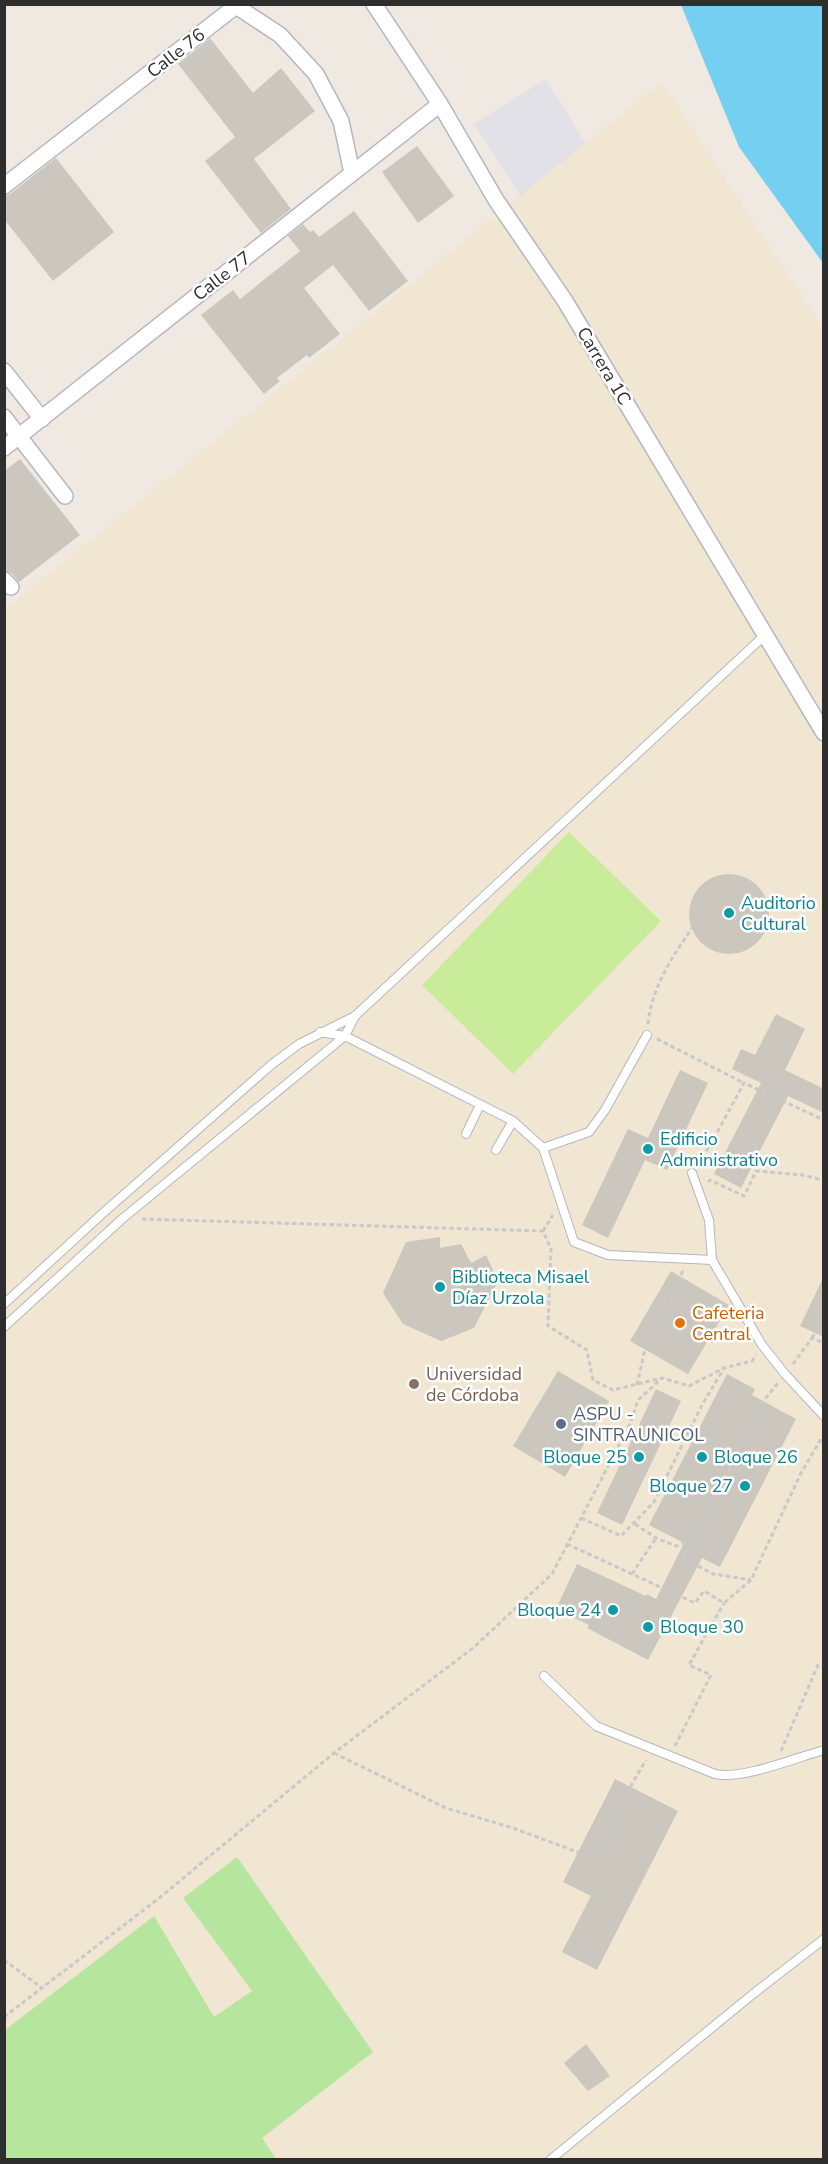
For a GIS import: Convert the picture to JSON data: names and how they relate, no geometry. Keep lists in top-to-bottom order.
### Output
{
  "streets": {
    "street": ["Calle 76", "Calle 77", "Carrera 1C"]
  },
  "crossings": [
    ["Calle 76", "Calle 77"],
    ["Calle 77", "Carrera 1C"]
  ],
  "places": [
    "Auditorio Cultural",
    "Edificio Administrativo",
    "Biblioteca Misael Díaz Urzola",
    "Cafeteria Central",
    "Universidad de Córdoba",
    "ASPU - SINTRAUNICOL",
    "Bloque 25",
    "Bloque 26",
    "Bloque 27",
    "Bloque 24",
    "Bloque 30"
  ]
}
